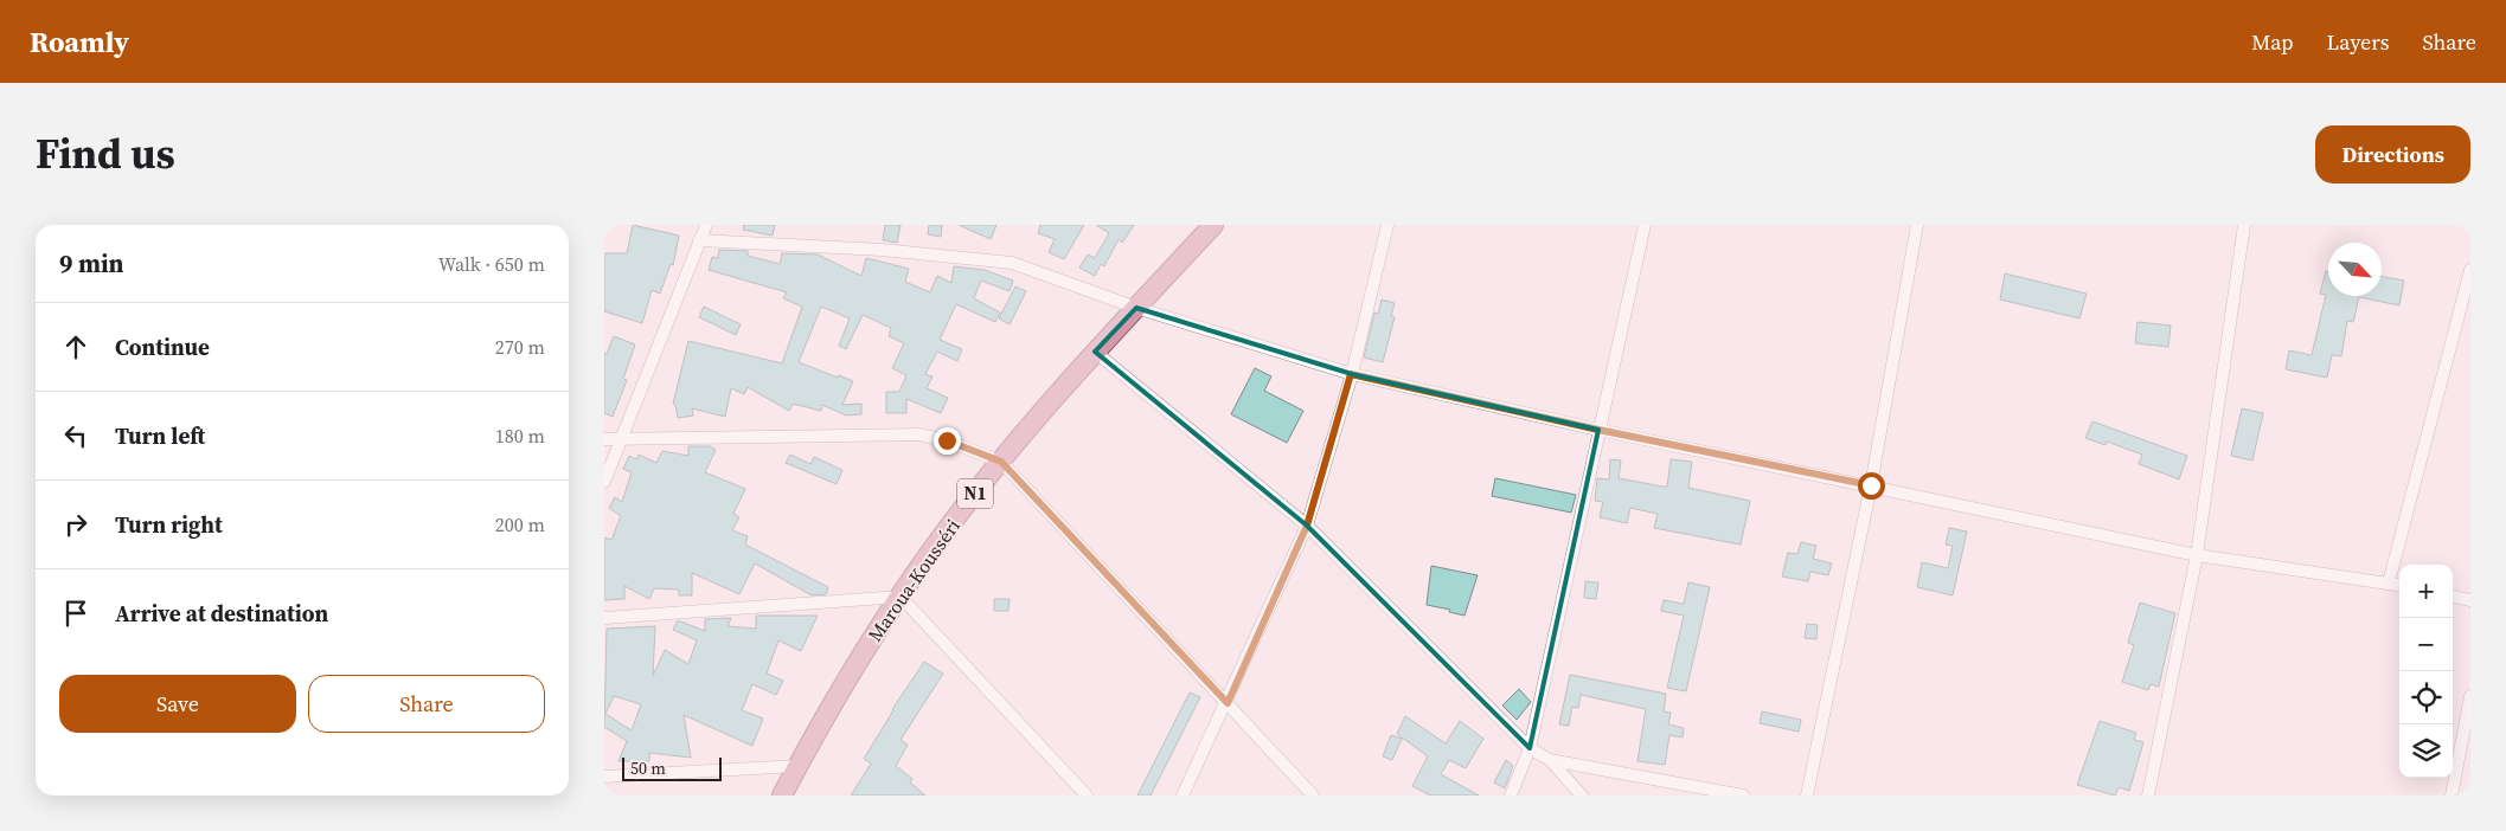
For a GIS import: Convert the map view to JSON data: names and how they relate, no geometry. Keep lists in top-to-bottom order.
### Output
{
  "streets": {
    "highway": ["N1", "Maroua-Kousséri"]
  },
  "scale_bar": "50 m",
  "north": "bottom right",
  "page": {
    "header": "Roamly",
    "nav": ["Map", "Layers", "Share"],
    "title": "Find us",
    "buttons": [
      "Directions",
      ["Save", "Share"]
    ],
    "heading": ["9 min", "Walk · 650 m"],
    "list": [
      ["Continue", "270 m"],
      ["Turn left", "180 m"],
      ["Turn right", "200 m"],
      "Arrive at destination"
    ],
    "map_buttons": ["+", "−"],
    "scale": "50 m"
  }
}
